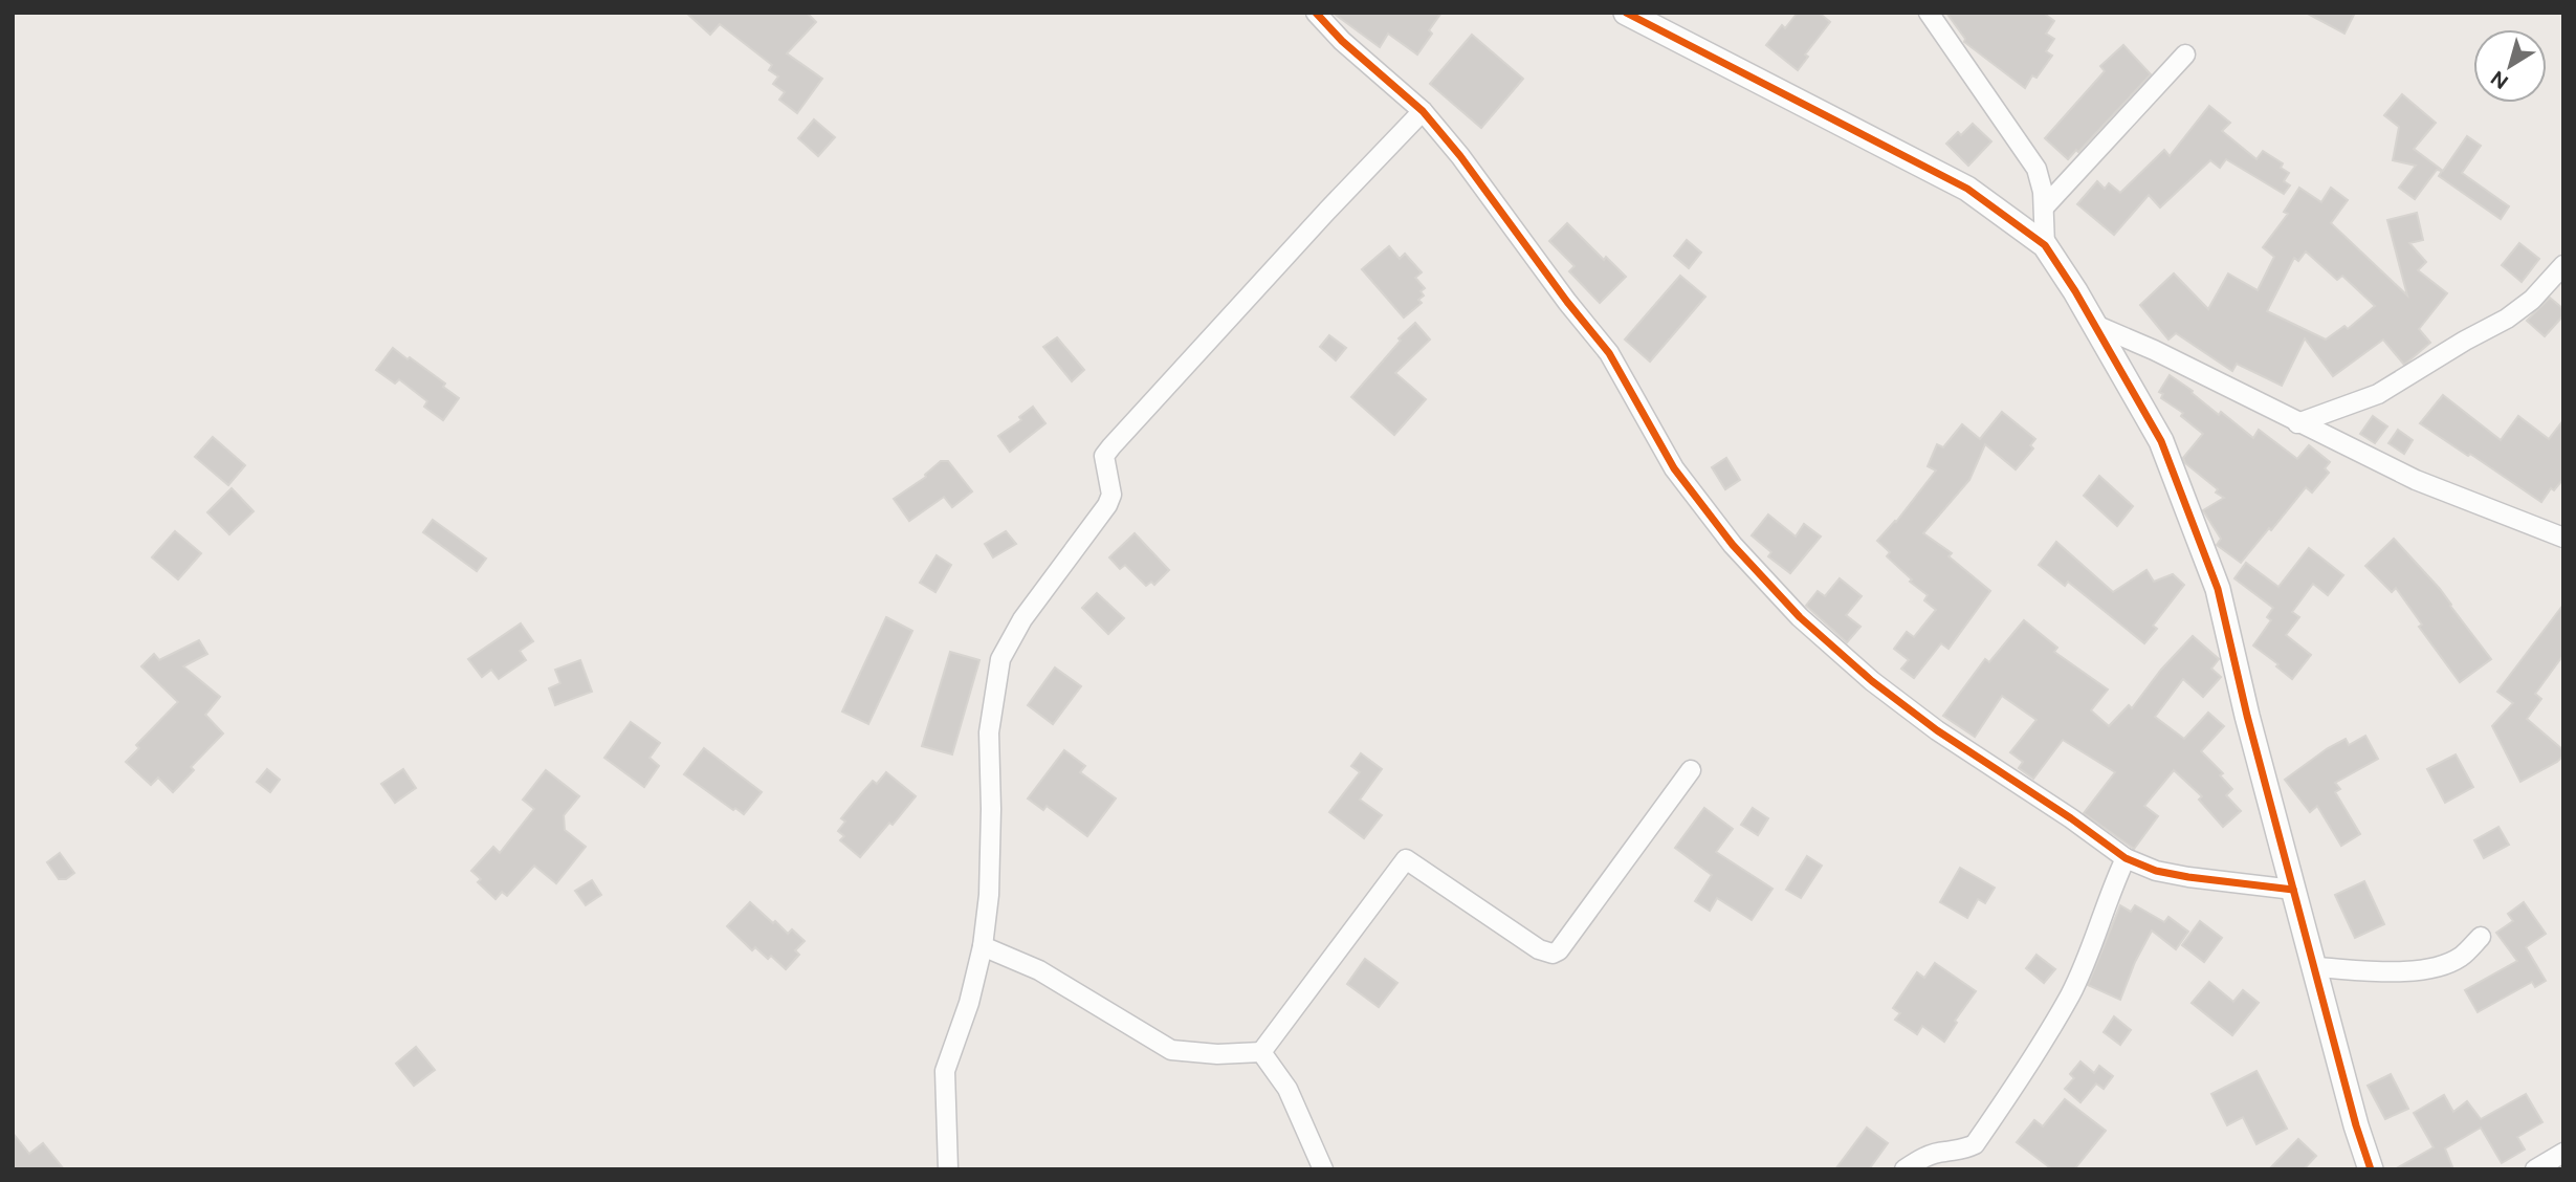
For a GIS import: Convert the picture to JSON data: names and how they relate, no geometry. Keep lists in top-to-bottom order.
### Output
{
  "north": "bottom left"
}
